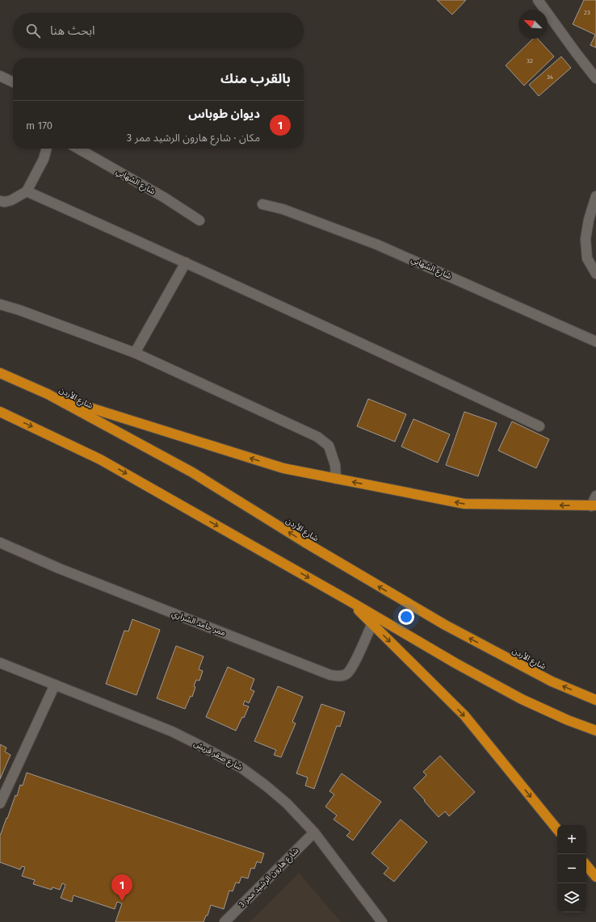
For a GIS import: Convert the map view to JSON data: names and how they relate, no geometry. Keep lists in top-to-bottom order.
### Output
{
  "streets": {
    "highway": ["شارع الأردن"],
    "street": [
      "شارع الشهابي",
      "ممر حامد الشراري",
      "شارع صقر قريش",
      "شارع هارون الرشيد ممر 3"
    ]
  },
  "crossings": [
    ["شارع صقر قريش", "شارع هارون الرشيد ممر 3"]
  ],
  "house_numbers": ["23", "32", "34"],
  "north": "top left",
  "page": {
    "search": "ابحث هنا",
    "heading": "بالقرب منك",
    "list": [
      {
        "mark": "1",
        "name": "ديوان طوباس",
        "note": "مكان · شارع هارون الرشيد ممر 3",
        "value": "170 m"
      }
    ],
    "map_buttons": ["+", "−"],
    "pins": "1"
  }
}
